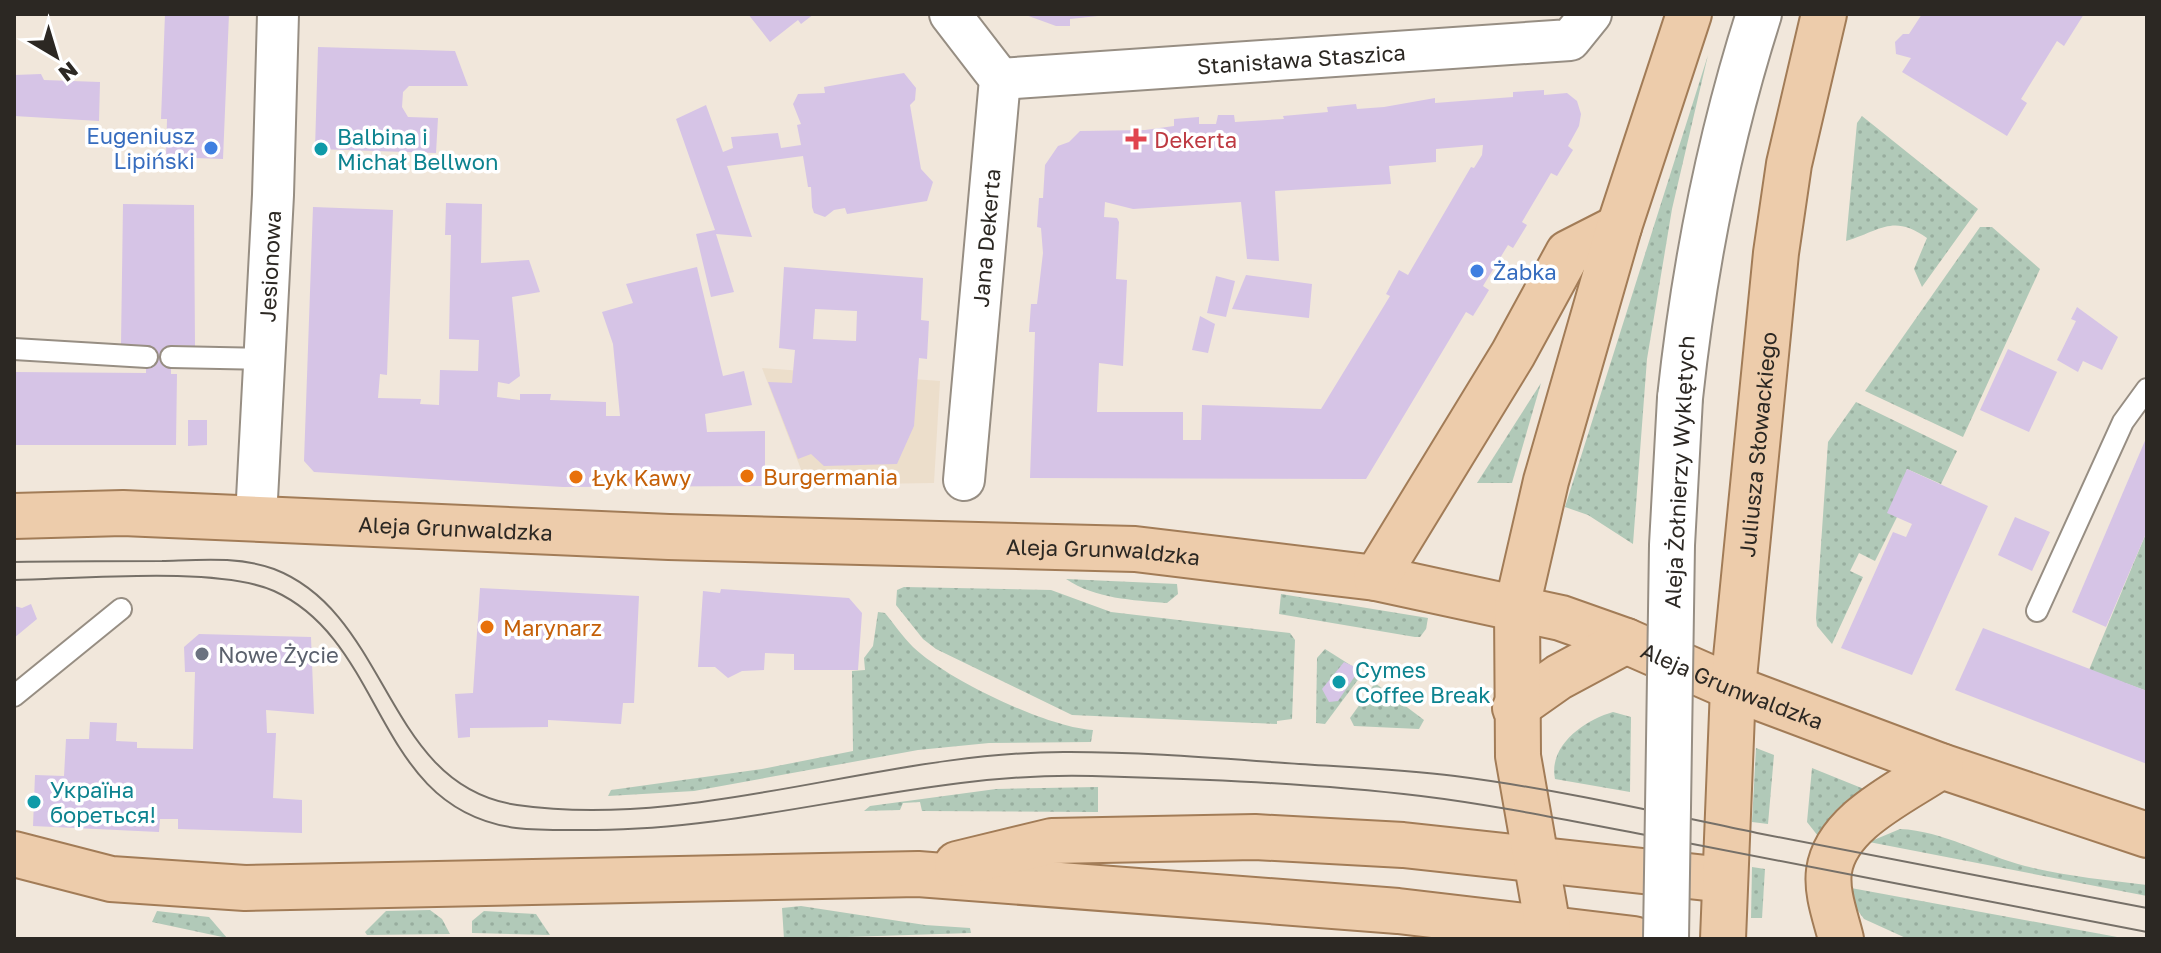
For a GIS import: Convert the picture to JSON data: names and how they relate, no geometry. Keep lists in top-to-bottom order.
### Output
{
  "streets": {
    "main road": ["Juliusza Słowackiego", "Aleja Żołnierzy Wyklętych", "Aleja Grunwaldzka"],
    "street": ["Stanisława Staszica", "Jana Dekerta", "Jesionowa"]
  },
  "crossings": [
    ["Stanisława Staszica", "Jana Dekerta"],
    ["Jesionowa", "Aleja Grunwaldzka"],
    ["Juliusza Słowackiego", "Aleja Grunwaldzka"]
  ],
  "places": {
    "health": ["Dekerta"],
    "other": [
      "Eugeniusz Lipiński",
      "Balbina i Michał Bellwon",
      "Żabka",
      "Burgermania",
      "Łyk Kawy",
      "Marynarz",
      "Nowe Życie",
      "Cymes Coffee Break",
      "Україна бореться!"
    ]
  },
  "north": "bottom right"
}
